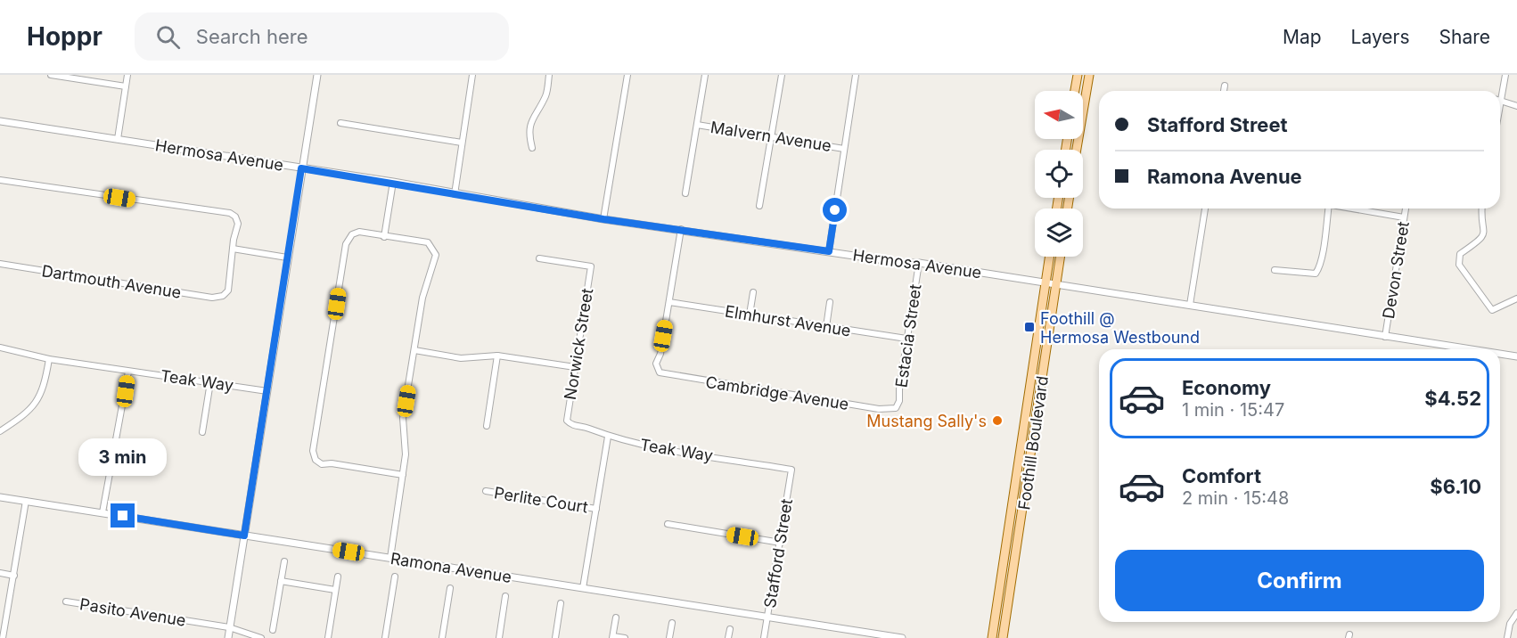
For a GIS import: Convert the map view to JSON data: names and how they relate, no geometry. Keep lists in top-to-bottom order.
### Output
{
  "streets": {
    "main road": ["Foothill Boulevard"],
    "street": [
      "Malvern Avenue",
      "Hermosa Avenue",
      "Devon Street",
      "Dartmouth Avenue",
      "Elmhurst Avenue",
      "Estacia Street",
      "Norwick Street",
      "Teak Way",
      "Cambridge Avenue",
      "Perlite Court",
      "Stafford Street",
      "Ramona Avenue",
      "Pasito Avenue"
    ]
  },
  "crossings": [
    ["Hermosa Avenue", "Devon Street"],
    ["Hermosa Avenue", "Estacia Street"],
    ["Hermosa Avenue", "Foothill Boulevard"],
    ["Elmhurst Avenue", "Estacia Street"],
    ["Elmhurst Avenue", "Cambridge Avenue"],
    ["Estacia Street", "Cambridge Avenue"],
    ["Norwick Street", "Teak Way"],
    ["Teak Way", "Stafford Street"],
    ["Stafford Street", "Ramona Avenue"]
  ],
  "places": {
    "transit": ["Foothill @ Hermosa Westbound"],
    "other": ["Mustang Sally's"]
  },
  "north": "left",
  "page": {
    "header": "Hoppr",
    "search": "Search here",
    "nav": ["Map", "Layers", "Share"],
    "banner": ["Stafford Street", "Ramona Avenue"],
    "list": [
      {
        "name": "Economy",
        "note": "1 min · 15:47",
        "value": "$4.52"
      },
      {
        "name": "Comfort",
        "note": "2 min · 15:48",
        "value": "$6.10"
      }
    ],
    "bubble": "3 min",
    "buttons": "Confirm"
  }
}
